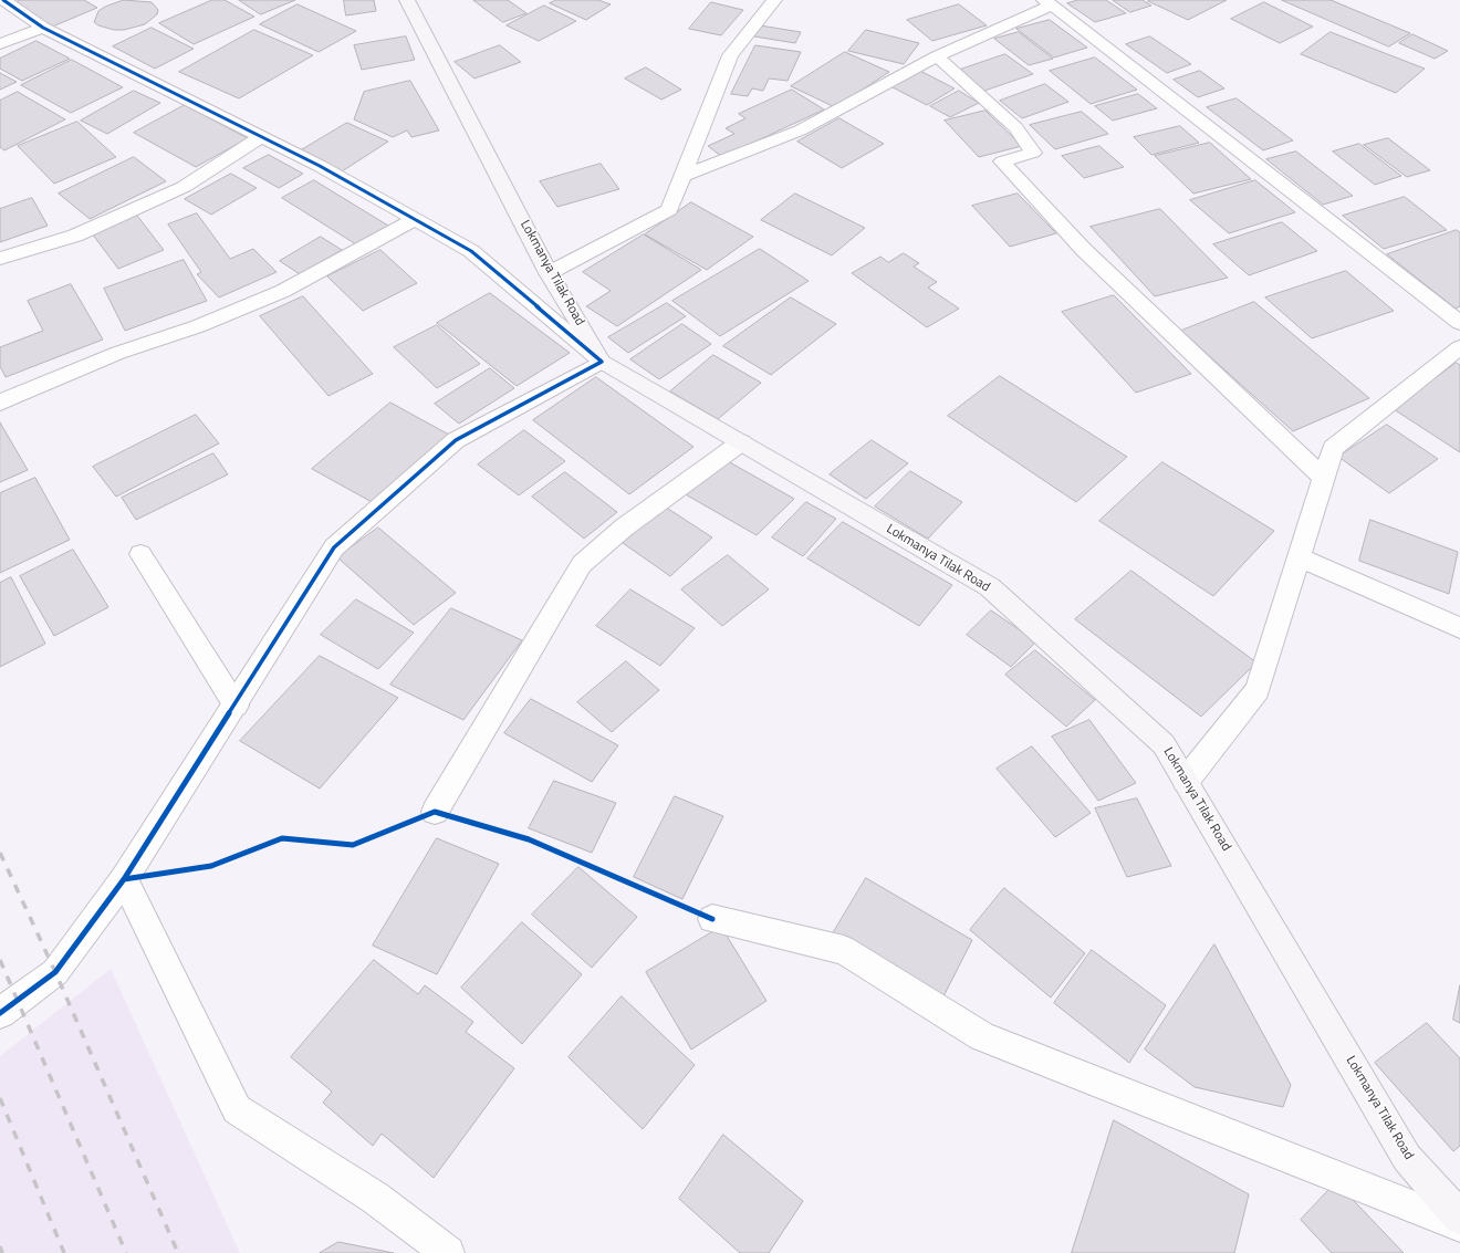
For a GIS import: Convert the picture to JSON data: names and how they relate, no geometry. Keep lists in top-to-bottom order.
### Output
{
  "streets": {
    "main road": ["Lokmanya Tilak Road"]
  }
}
